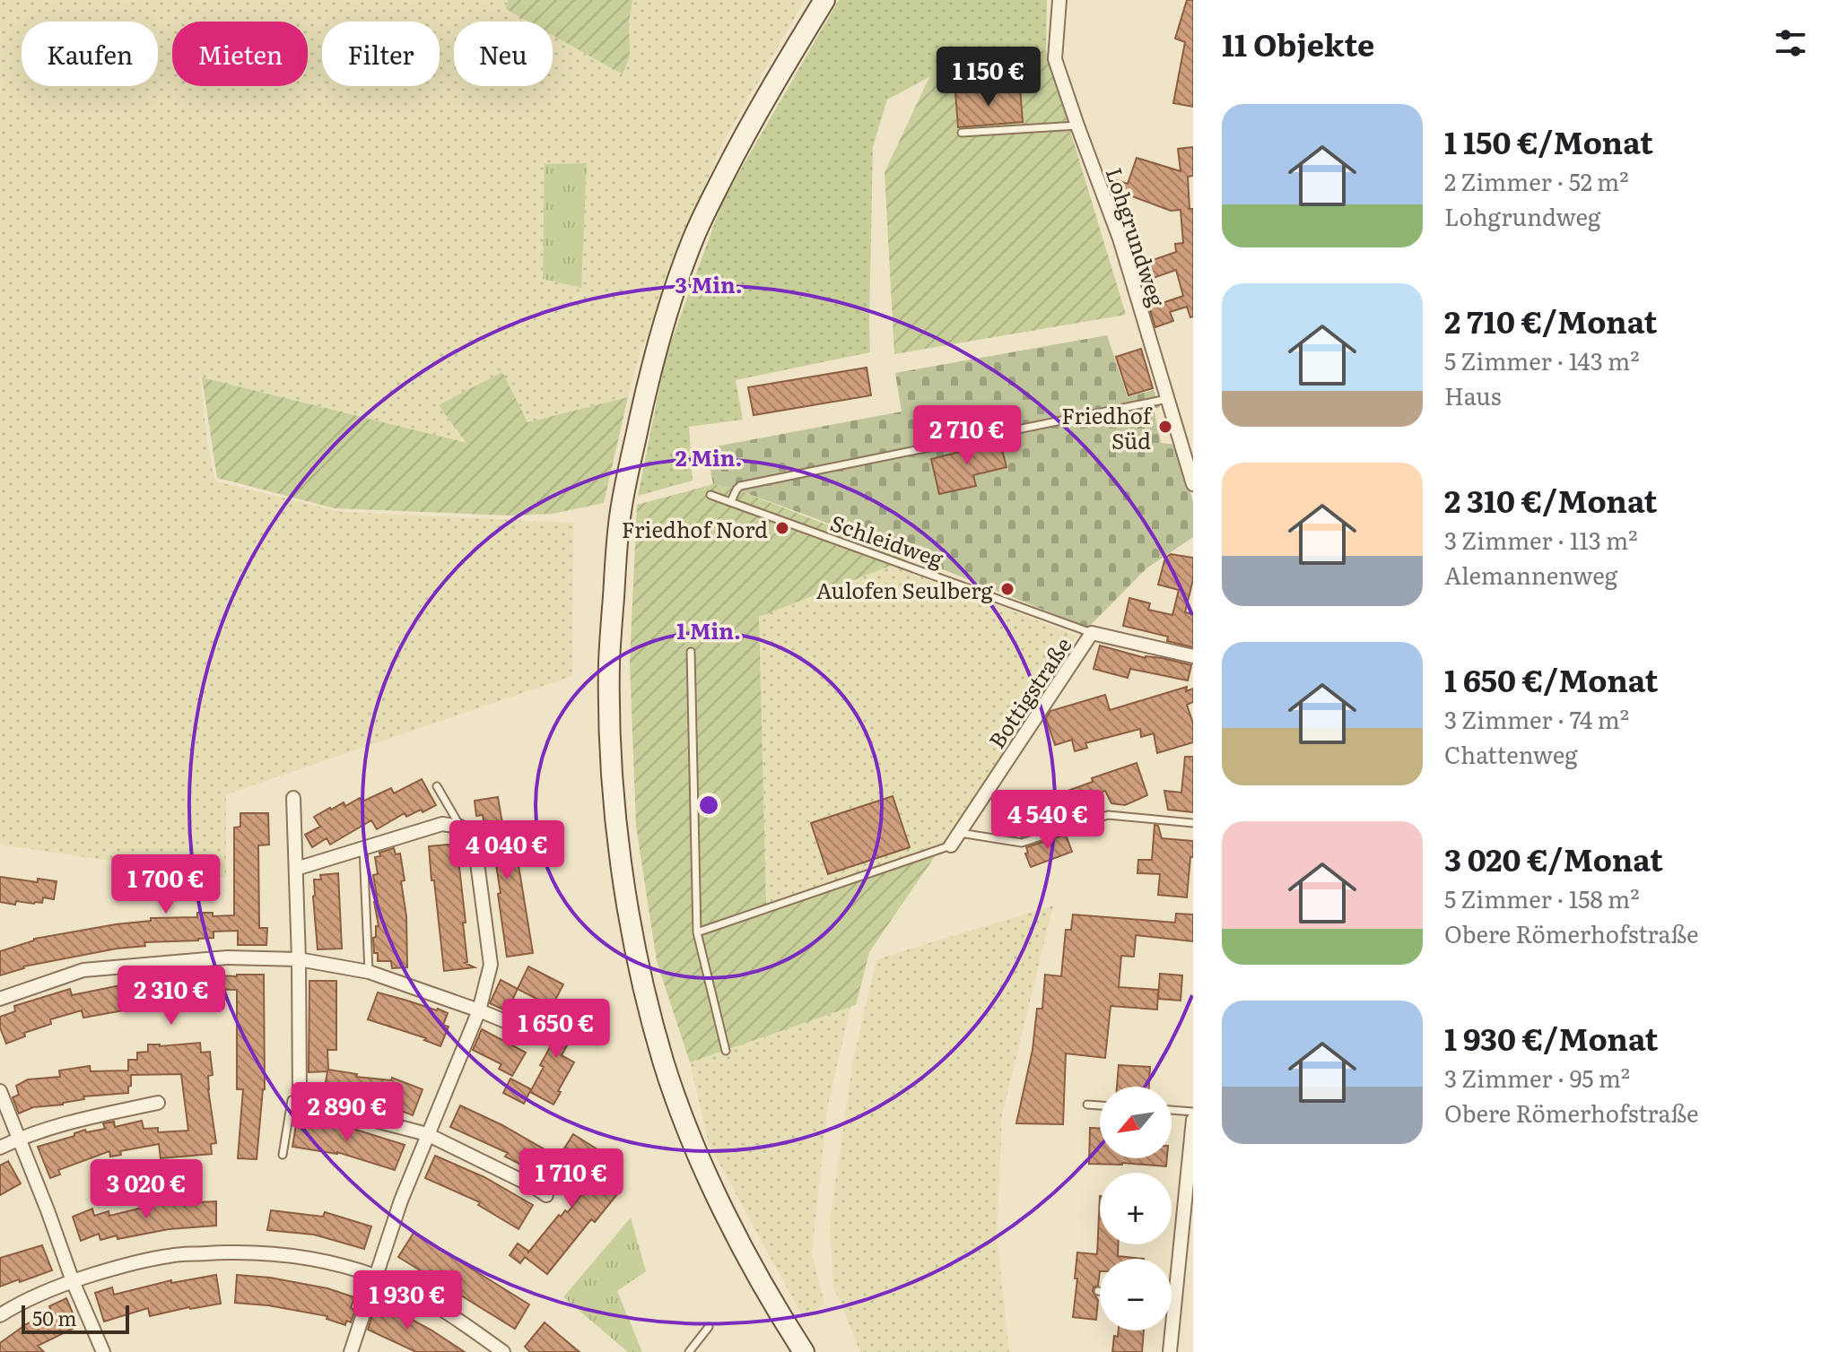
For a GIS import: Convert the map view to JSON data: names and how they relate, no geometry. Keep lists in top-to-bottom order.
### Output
{
  "streets": {
    "street": ["Lohgrundweg", "Bottigstraße"],
    "lane": ["Schleidweg"]
  },
  "crossings": [
    ["Schleidweg", "Bottigstraße"]
  ],
  "places": ["Friedhof Süd", "Friedhof Nord", "Aulofen Seulberg"],
  "scale_bar": "50 m",
  "north": "bottom left",
  "page": {
    "heading": "11 Objekte",
    "chip": [
      "Kaufen",
      "Mieten",
      "Filter",
      "Neu"
    ],
    "price": [
      "1 150 €",
      "2 710 €",
      "4 540 €",
      "4 040 €",
      "1 700 €",
      "2 310 €",
      "1 650 €",
      "2 890 €",
      "1 710 €",
      "3 020 €",
      "1 930 €"
    ],
    "list": [
      {
        "name": "1 150 €/Monat",
        "note": "2 Zimmer · 52 m² · Lohgrundweg"
      },
      {
        "name": "2 710 €/Monat",
        "note": "5 Zimmer · 143 m² · Haus"
      },
      {
        "name": "2 310 €/Monat",
        "note": "3 Zimmer · 113 m² · Alemannenweg"
      },
      {
        "name": "1 650 €/Monat",
        "note": "3 Zimmer · 74 m² · Chattenweg"
      },
      {
        "name": "3 020 €/Monat",
        "note": "5 Zimmer · 158 m² · Obere Römerhofstraße"
      },
      {
        "name": "1 930 €/Monat",
        "note": "3 Zimmer · 95 m² · Obere Römerhofstraße"
      }
    ],
    "map_buttons": ["+", "−"],
    "scale": "50 m"
  },
  "rings": ["3 Min.", "2 Min.", "1 Min."]
}
